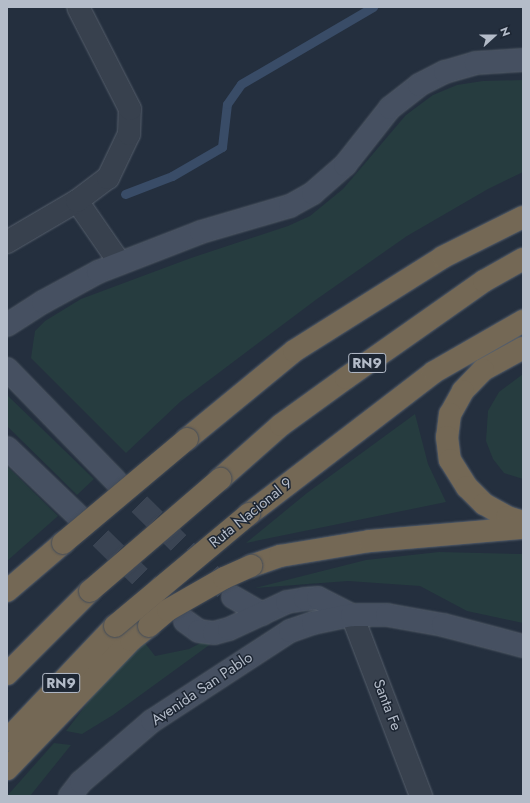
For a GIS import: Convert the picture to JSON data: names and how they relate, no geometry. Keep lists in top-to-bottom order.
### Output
{
  "streets": {
    "highway": ["RN9", "Ruta Nacional 9"],
    "street": ["Avenida San Pablo", "Santa Fe"]
  },
  "crossings": [
    ["Avenida San Pablo", "Santa Fe"]
  ],
  "north": "right"
}
